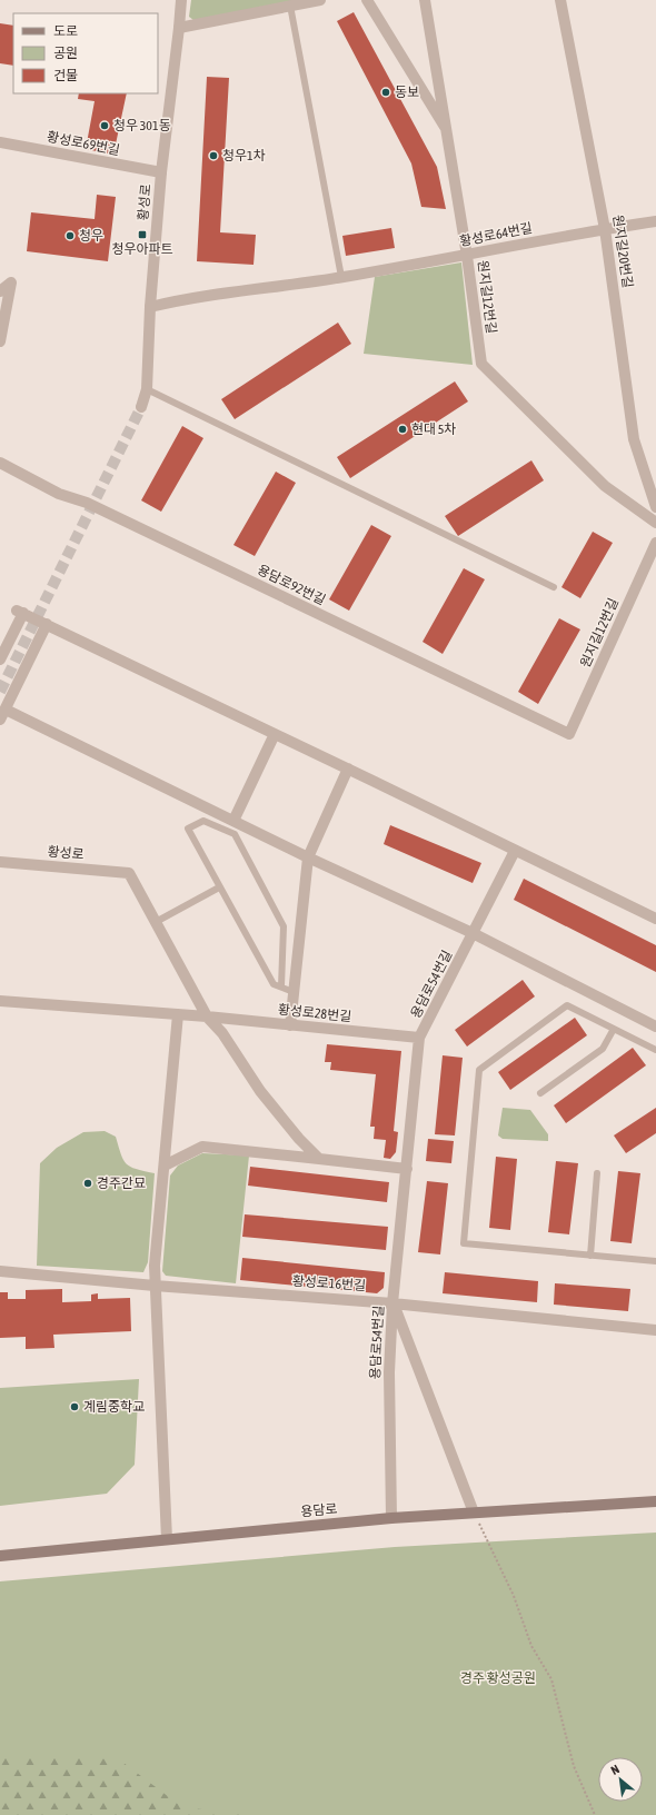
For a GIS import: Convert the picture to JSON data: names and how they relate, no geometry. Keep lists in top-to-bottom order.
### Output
{
  "streets": {
    "main road": ["용담로"],
    "street": [
      "황성로69번길",
      "황성로",
      "황성로64번길",
      "원지길20번길",
      "원지길12번길",
      "용담로92번길",
      "용담로54번길",
      "황성로28번길",
      "황성로16번길"
    ]
  },
  "crossings": [
    ["황성로69번길", "황성로"],
    ["황성로", "황성로64번길"],
    ["황성로64번길", "원지길20번길"],
    ["황성로64번길", "원지길12번길"],
    ["원지길12번길", "용담로92번길"],
    ["용담로54번길", "황성로28번길"],
    ["용담로54번길", "황성로16번길"],
    ["용담로54번길", "용담로"]
  ],
  "parks": ["경주 황성공원"],
  "places": {
    "other": [
      "동보",
      "청우 301동",
      "청우1차",
      "청우",
      "현대 5차",
      "경주간묘",
      "계림중학교"
    ],
    "transit": ["청우아파트"]
  },
  "legend": ["도로", "공원", "건물"],
  "north": "top left"
}
